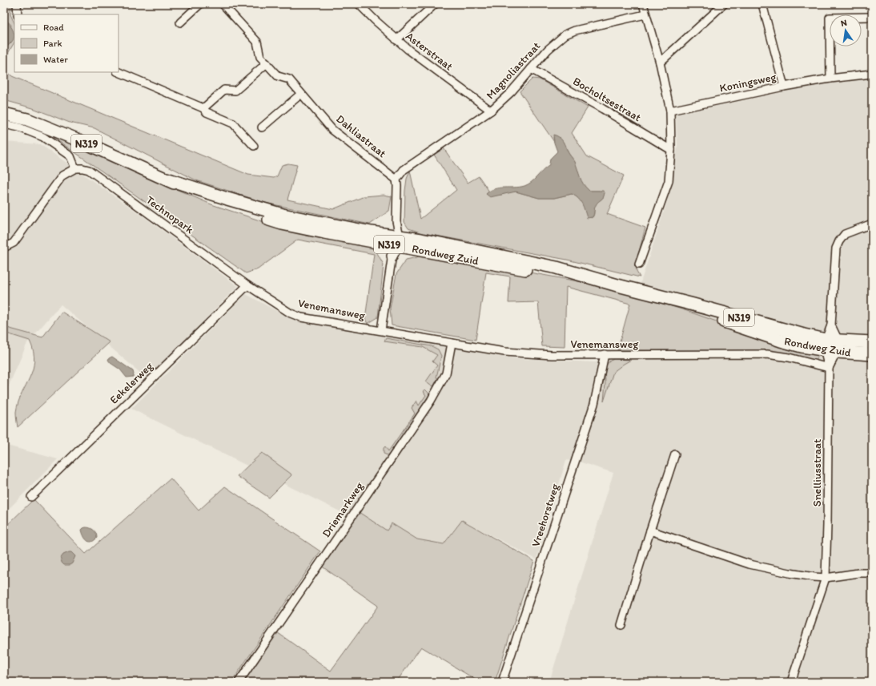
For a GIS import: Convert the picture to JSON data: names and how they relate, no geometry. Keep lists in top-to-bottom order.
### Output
{
  "streets": {
    "main road": ["N319", "Rondweg Zuid"],
    "street": [
      "Asterstraat",
      "Magnoliastraat",
      "Koningsweg",
      "Bocholtsestraat",
      "Dahliastraat",
      "Technopark",
      "Venemansweg",
      "Eekelerweg",
      "Snelliusstraat",
      "Driemarkweg",
      "Vreehorstweg"
    ]
  },
  "crossings": [
    ["Asterstraat", "Magnoliastraat"],
    ["Magnoliastraat", "Bocholtsestraat"],
    ["Magnoliastraat", "Dahliastraat"],
    ["Technopark", "Venemansweg"],
    ["Technopark", "Eekelerweg"],
    ["Rondweg Zuid", "Snelliusstraat"],
    ["Venemansweg", "Eekelerweg"],
    ["Venemansweg", "Snelliusstraat"],
    ["Venemansweg", "Driemarkweg"],
    ["Venemansweg", "Vreehorstweg"]
  ],
  "legend": ["Road", "Park", "Water"],
  "north": "top"
}
